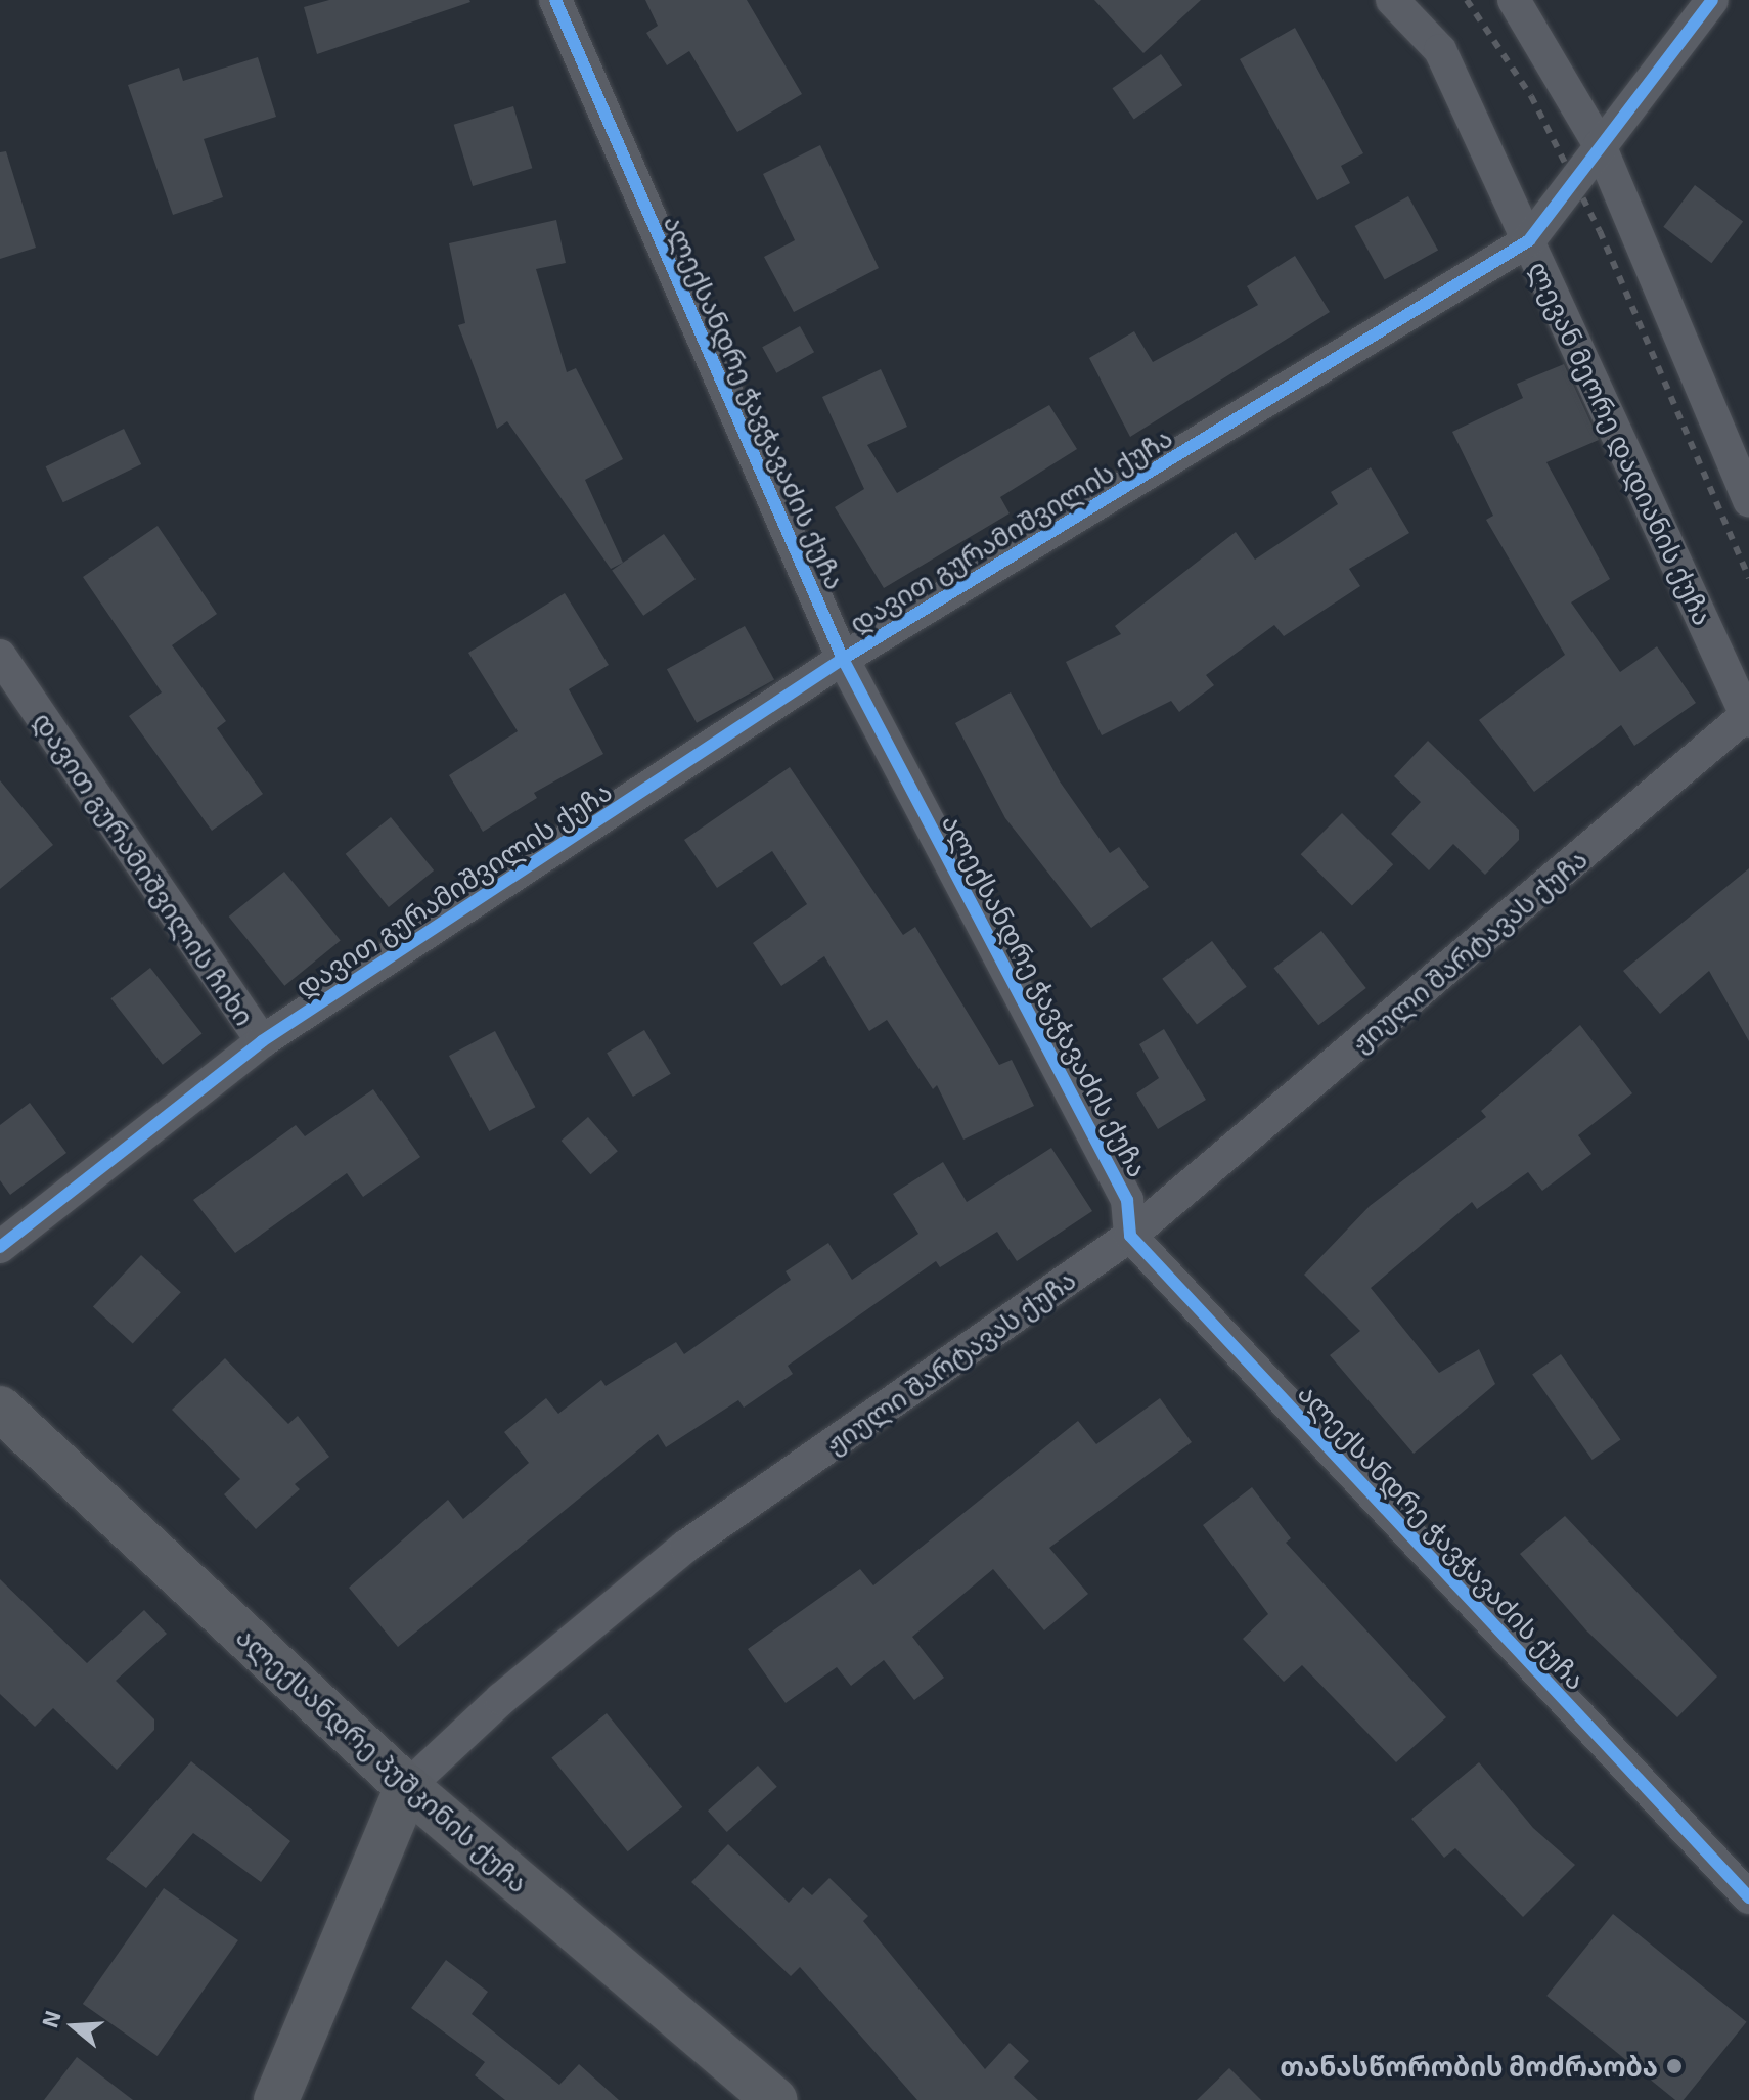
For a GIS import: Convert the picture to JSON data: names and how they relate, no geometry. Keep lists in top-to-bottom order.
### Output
{
  "streets": {
    "street": [
      "ალექსანდრე ჭავჭავაძის ქუჩა",
      "ლევან მეორე დადიანის ქუჩა",
      "დავით გურამიშვილის ქუჩა",
      "დავით გურამიშვილის ჩიხი",
      "ჟიული შარტავას ქუჩა",
      "ალექსანდრე პუშკინის ქუჩა"
    ]
  },
  "crossings": [
    ["ალექსანდრე ჭავჭავაძის ქუჩა", "დავით გურამიშვილის ქუჩა"],
    ["ალექსანდრე ჭავჭავაძის ქუჩა", "ჟიული შარტავას ქუჩა"],
    ["ლევან მეორე დადიანის ქუჩა", "დავით გურამიშვილის ქუჩა"],
    ["ლევან მეორე დადიანის ქუჩა", "ჟიული შარტავას ქუჩა"],
    ["დავით გურამიშვილის ქუჩა", "დავით გურამიშვილის ჩიხი"],
    ["ჟიული შარტავას ქუჩა", "ალექსანდრე პუშკინის ქუჩა"]
  ],
  "places": ["თანასწორობის მოძრაობა"],
  "north": "left"
}
